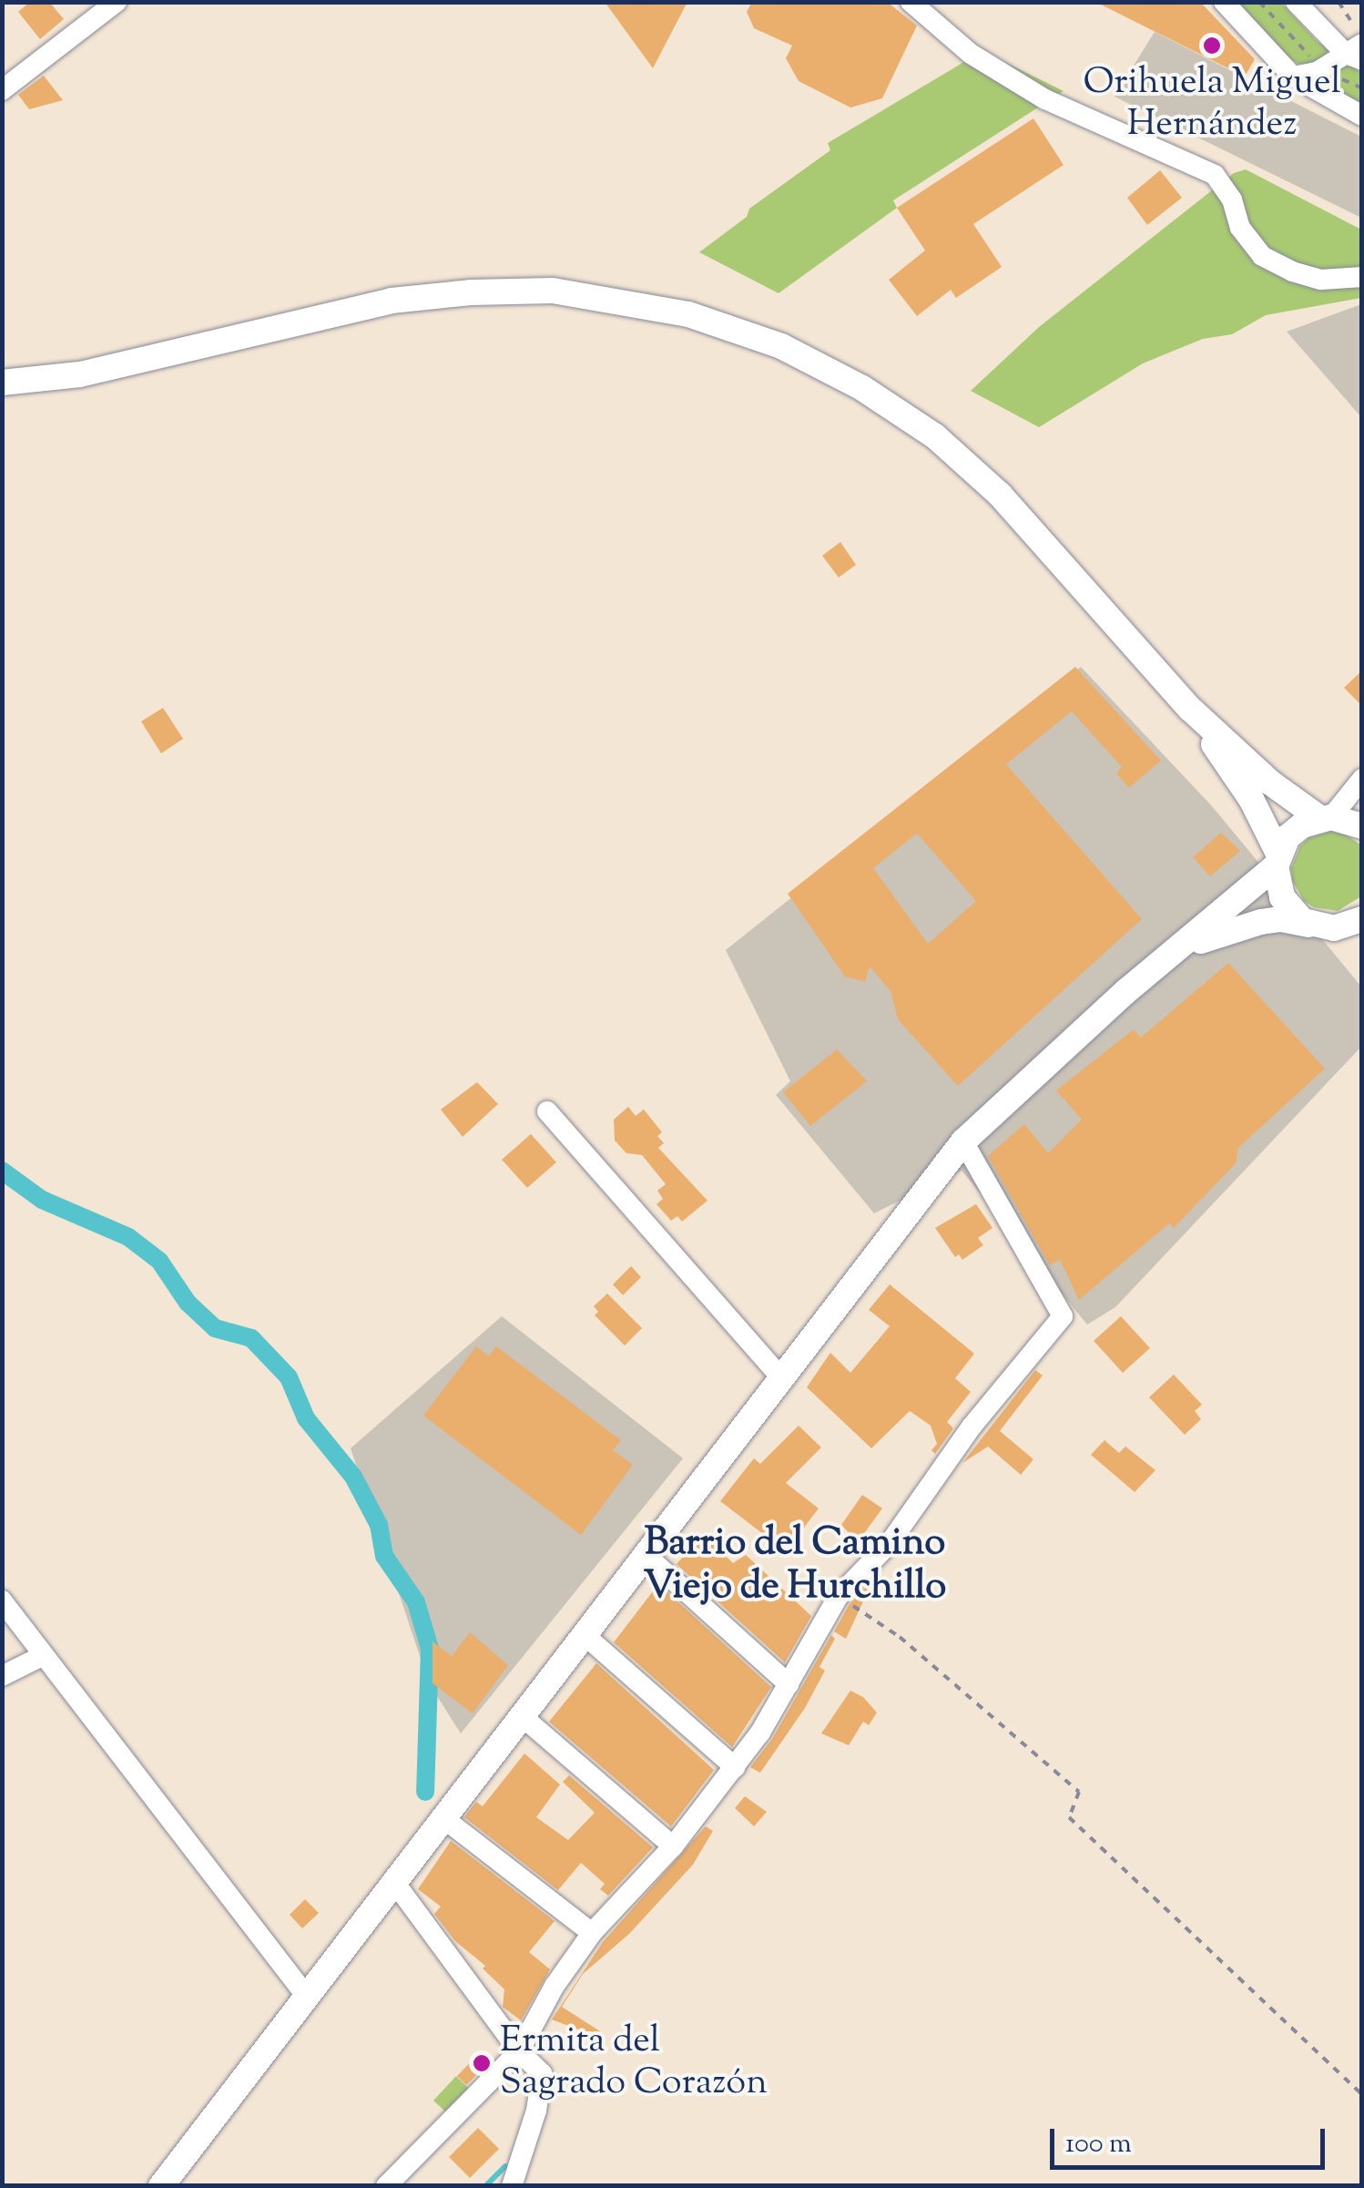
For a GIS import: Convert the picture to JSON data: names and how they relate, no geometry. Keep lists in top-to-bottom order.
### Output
{
  "districts": ["Barrio del Camino Viejo de Hurchillo"],
  "places": ["Orihuela Miguel Hernández", "Ermita del Sagrado Corazón"],
  "scale_bar": "100 m"
}
